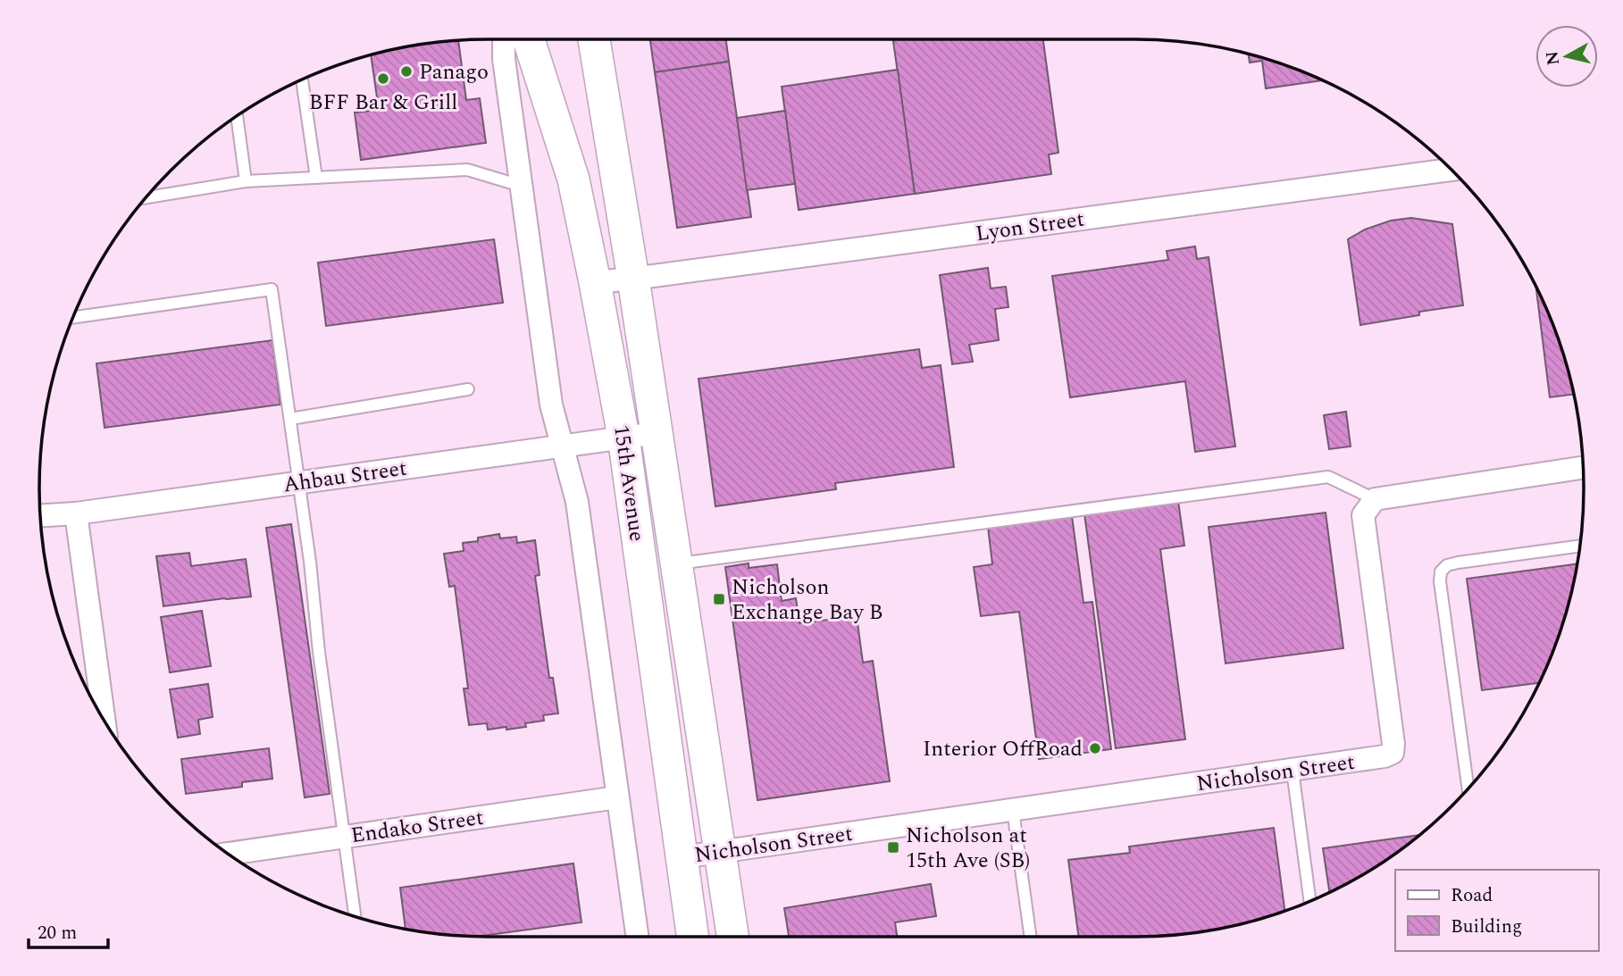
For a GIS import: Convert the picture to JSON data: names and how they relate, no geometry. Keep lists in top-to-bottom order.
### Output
{
  "streets": {
    "main road": ["15th Avenue"],
    "street": [
      "Lyon Street",
      "Ahbau Street",
      "Nicholson Street",
      "Endako Street"
    ]
  },
  "crossings": [
    ["Lyon Street", "15th Avenue"],
    ["Ahbau Street", "15th Avenue"],
    ["15th Avenue", "Nicholson Street"]
  ],
  "places": {
    "other": ["Panago", "BFF Bar & Grill", "Interior OffRoad"],
    "transit": ["Nicholson Exchange Bay B", "Nicholson at 15th Ave (SB)"]
  },
  "legend": ["Road", "Building"],
  "scale_bar": "20 m",
  "north": "left"
}
